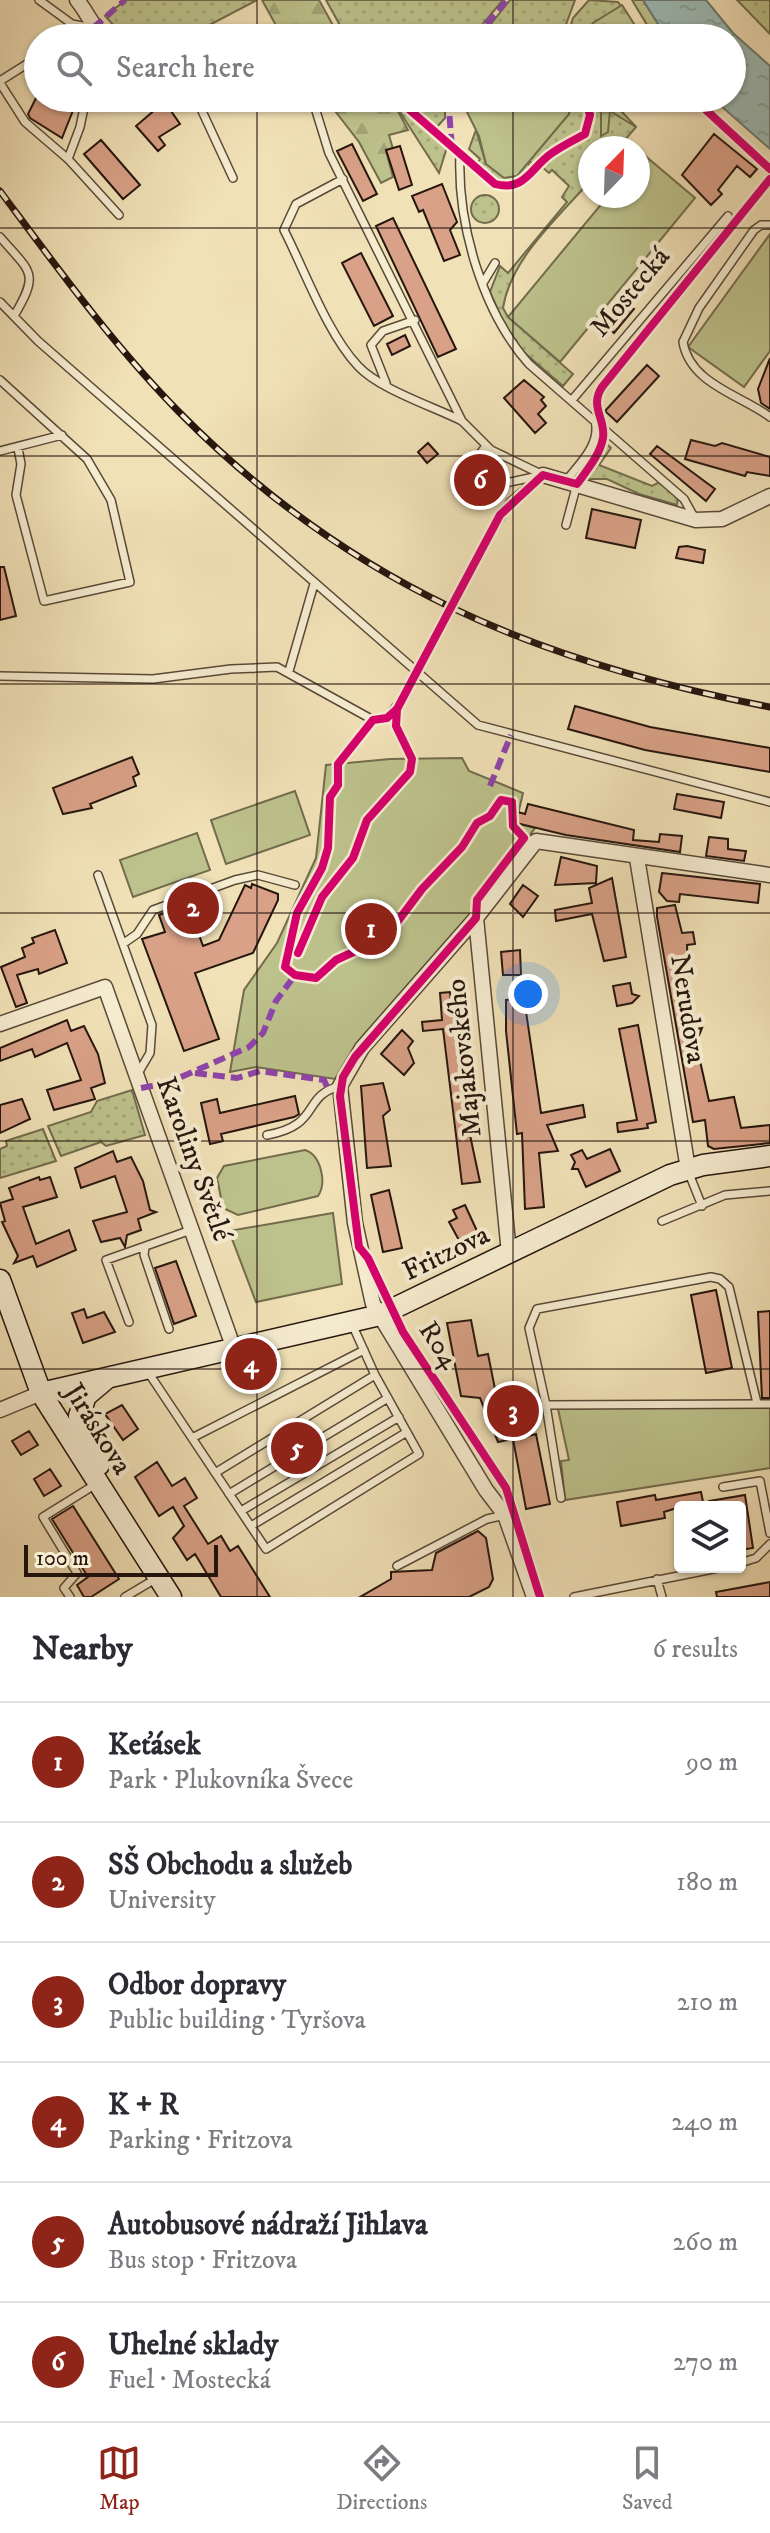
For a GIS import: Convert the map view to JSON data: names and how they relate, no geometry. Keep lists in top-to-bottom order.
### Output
{
  "streets": {
    "street": [
      "Nerudova",
      "Majakovského",
      "Karoliny Světlé",
      "Fritzova",
      "Jiráskova"
    ],
    "lane": ["Mostecká"],
    "cycle path": ["R04"]
  },
  "crossings": [
    ["Nerudova", "Fritzova"],
    ["Majakovského", "Fritzova"],
    ["Karoliny Světlé", "Fritzova"],
    ["Fritzova", "Jiráskova"]
  ],
  "scale_bar": "100 m",
  "north": "top right",
  "page": {
    "search": "Search here",
    "pins": [
      "6",
      "2",
      "1",
      "4",
      "3",
      "5"
    ],
    "scale": "100 m",
    "heading": ["Nearby", "6 results"],
    "list": [
      {
        "mark": "1",
        "name": "Keťásek",
        "note": "Park · Plukovníka Švece",
        "value": "90 m"
      },
      {
        "mark": "2",
        "name": "SŠ Obchodu a služeb",
        "note": "University",
        "value": "180 m"
      },
      {
        "mark": "3",
        "name": "Odbor dopravy",
        "note": "Public building · Tyršova",
        "value": "210 m"
      },
      {
        "mark": "4",
        "name": "K + R",
        "note": "Parking · Fritzova",
        "value": "240 m"
      },
      {
        "mark": "5",
        "name": "Autobusové nádraží Jihlava",
        "note": "Bus stop · Fritzova",
        "value": "260 m"
      },
      {
        "mark": "6",
        "name": "Uhelné sklady",
        "note": "Fuel · Mostecká",
        "value": "270 m"
      }
    ],
    "nav": ["Map", "Directions", "Saved"]
  }
}
